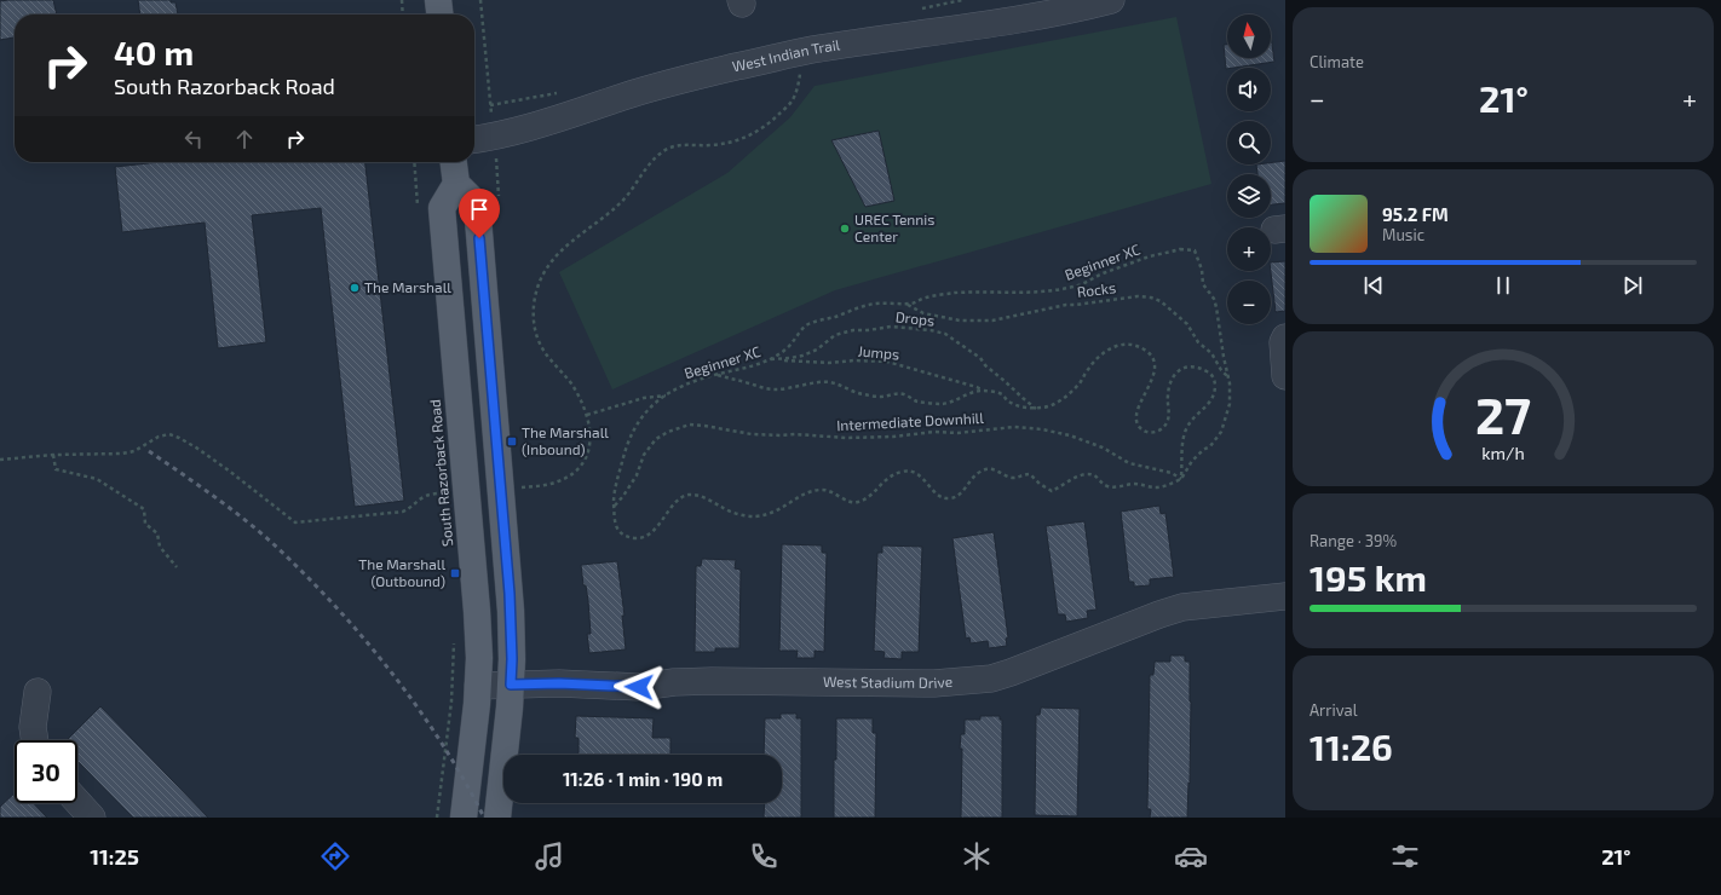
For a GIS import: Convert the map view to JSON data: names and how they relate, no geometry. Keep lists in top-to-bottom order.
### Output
{
  "streets": {
    "main road": ["South Razorback Road"],
    "street": ["West Indian Trail", "West Stadium Drive"],
    "path": [
      "Beginner XC",
      "Rocks",
      "Drops",
      "Jumps",
      "Intermediate Downhill"
    ]
  },
  "crossings": [
    ["Beginner XC", "Rocks"],
    ["Beginner XC", "Drops"],
    ["Beginner XC", "Jumps"],
    ["Beginner XC", "Intermediate Downhill"],
    ["Drops", "Jumps"],
    ["South Razorback Road", "West Stadium Drive"]
  ],
  "places": {
    "other": ["UREC Tennis Center", "The Marshall"],
    "transit": ["The Marshall (Inbound)", "The Marshall (Outbound)"]
  },
  "north": "top",
  "page": {
    "tile": [
      "Climate",
      ["Range · 39%", "195 km"],
      ["Arrival", "11:26"]
    ],
    "map_buttons": ["+", "−"],
    "turn": ["40 m", "South Razorback Road"],
    "heat": ["−", "21°", "+"],
    "song": ["95.2 FM", "Music"],
    "limit": "30",
    "trip": "11:26 · 1 min · 190 m",
    "tabs": ["11:25", "21°"],
    "gauge": ["27", "km/h"]
  }
}
